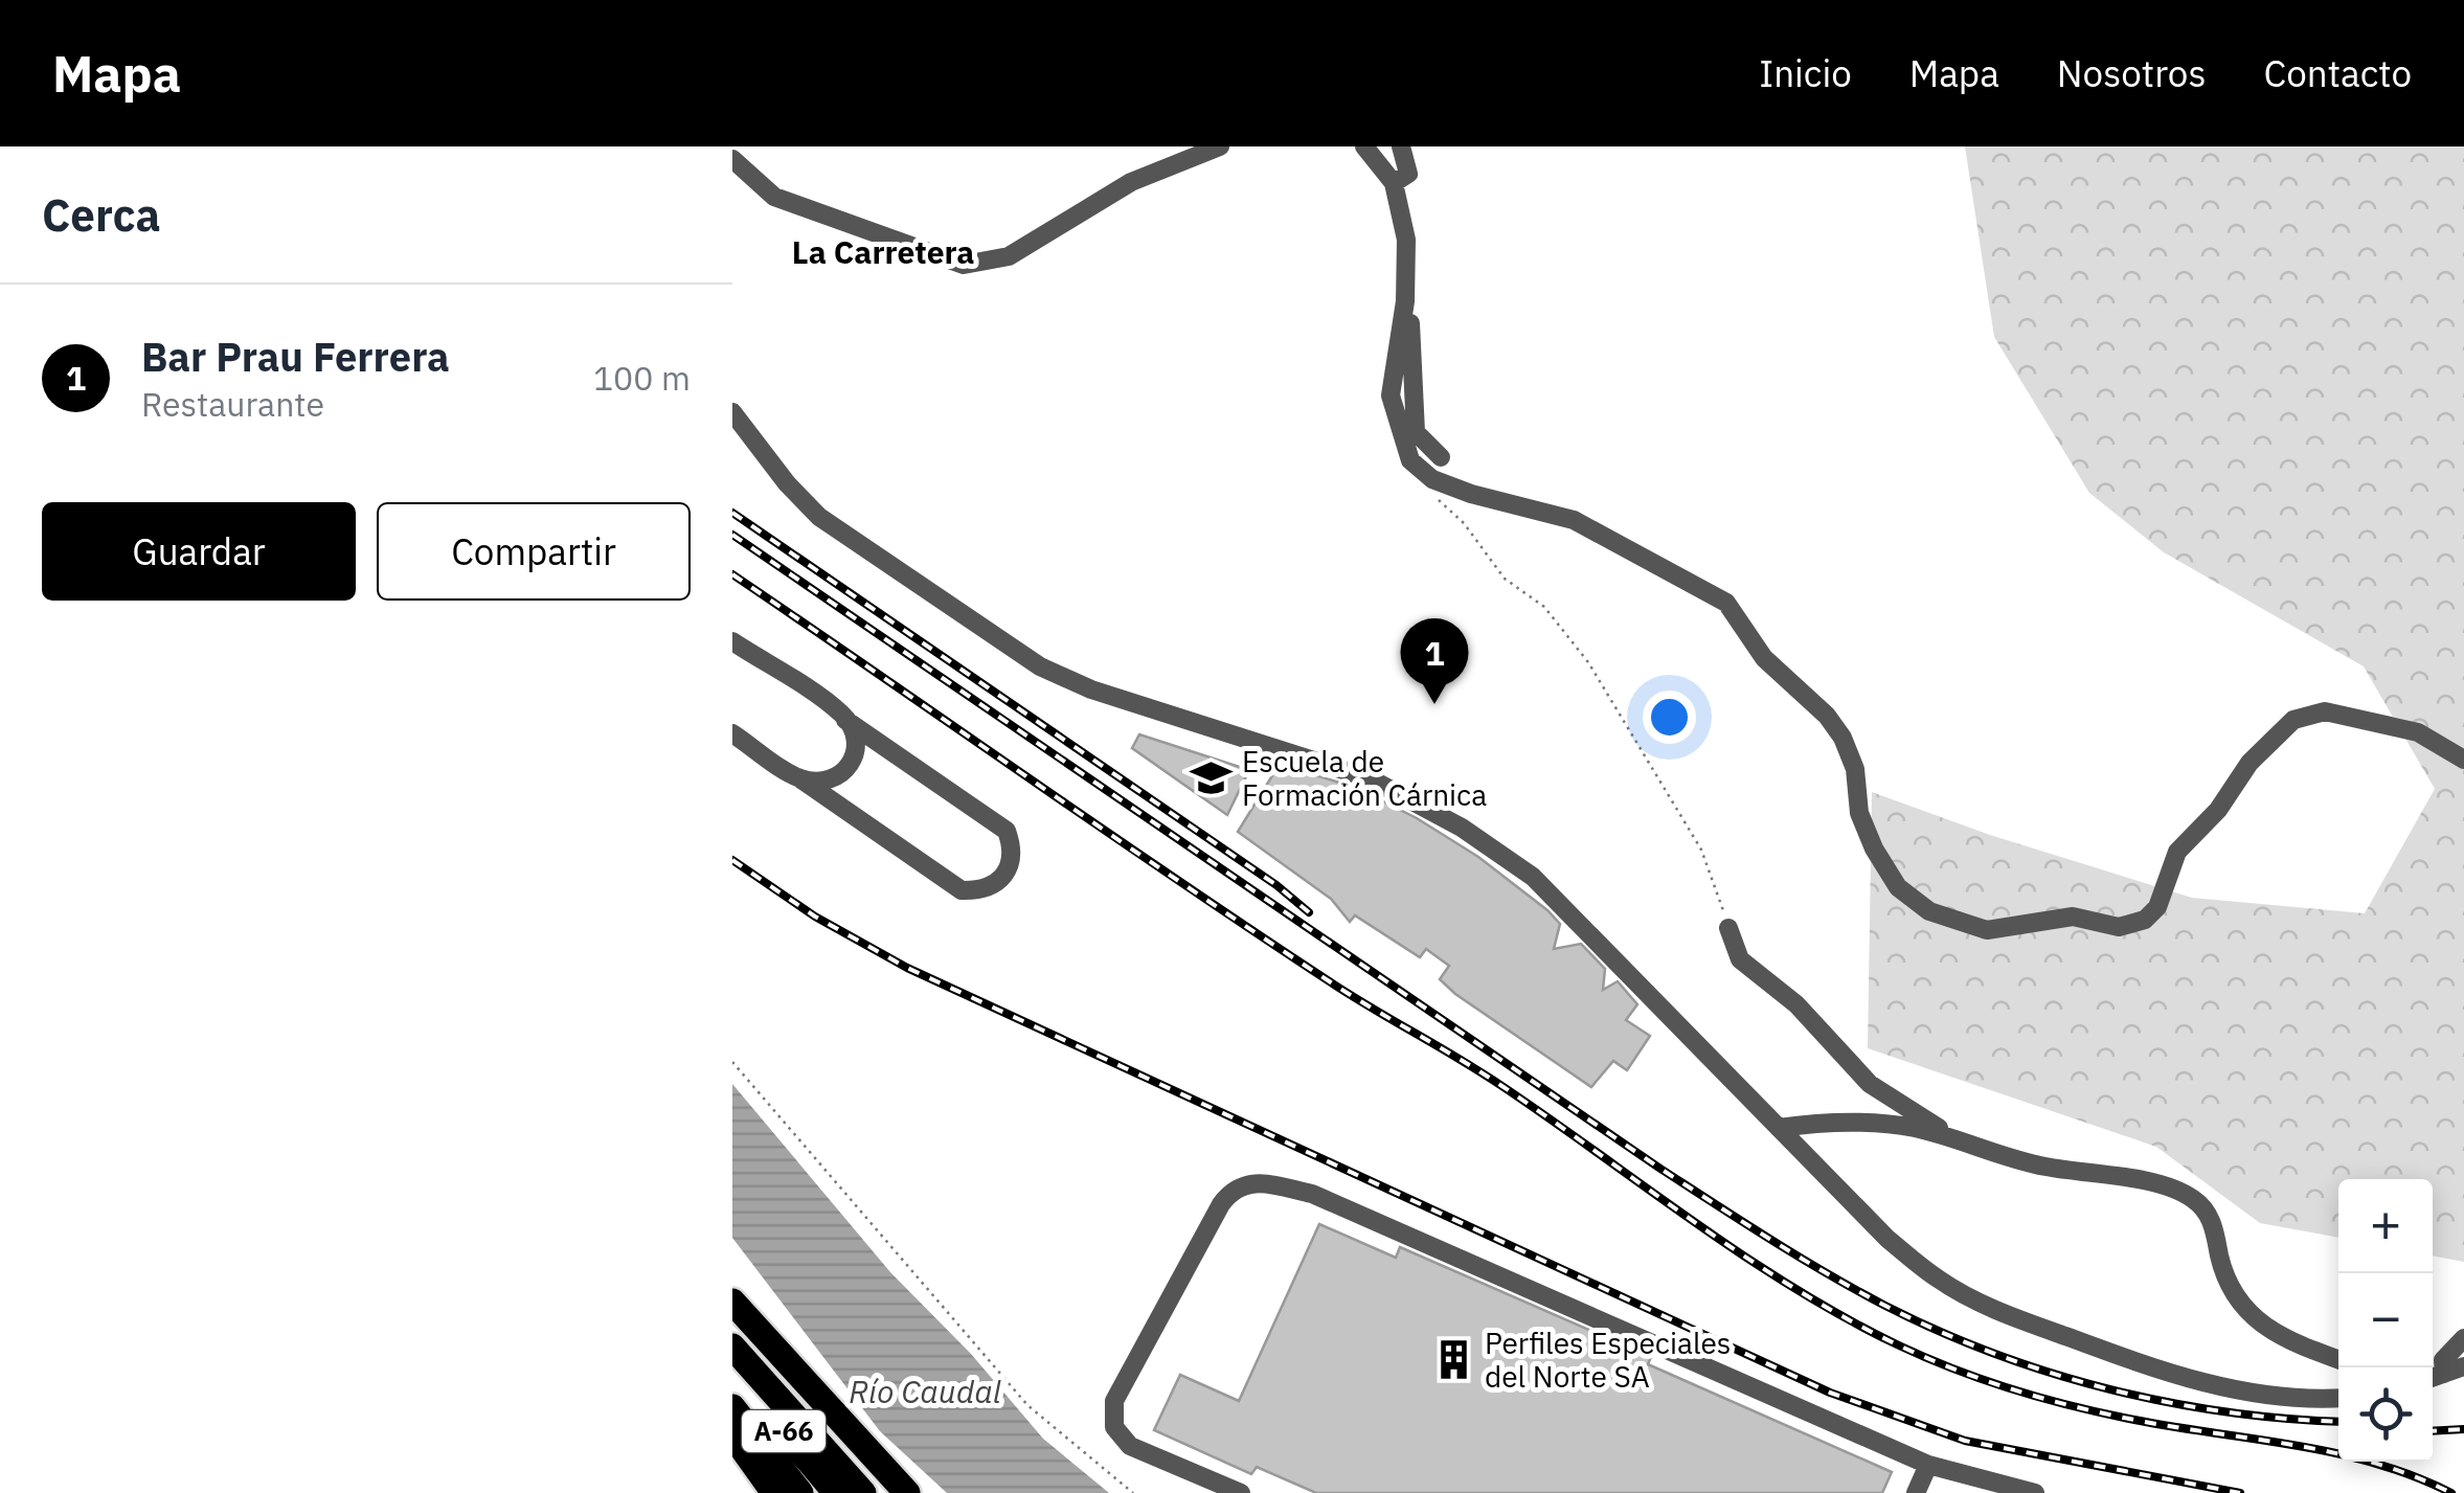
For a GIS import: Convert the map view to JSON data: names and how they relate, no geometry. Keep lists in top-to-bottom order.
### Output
{
  "streets": {
    "highway": ["A-66"]
  },
  "districts": ["La Carretera"],
  "water": ["Río Caudal"],
  "places": {
    "school or university": ["Escuela de Formación Cárnica"],
    "building": ["Perfiles Especiales del Norte SA"]
  },
  "page": {
    "header": "Mapa",
    "nav": [
      "Inicio",
      "Mapa",
      "Nosotros",
      "Contacto"
    ],
    "heading": "Cerca",
    "list": [
      {
        "mark": "1",
        "name": "Bar Prau Ferrera",
        "note": "Restaurante",
        "value": "100 m"
      }
    ],
    "buttons": ["Guardar", "Compartir"],
    "pins": "1",
    "map_buttons": ["+", "−"]
  }
}
